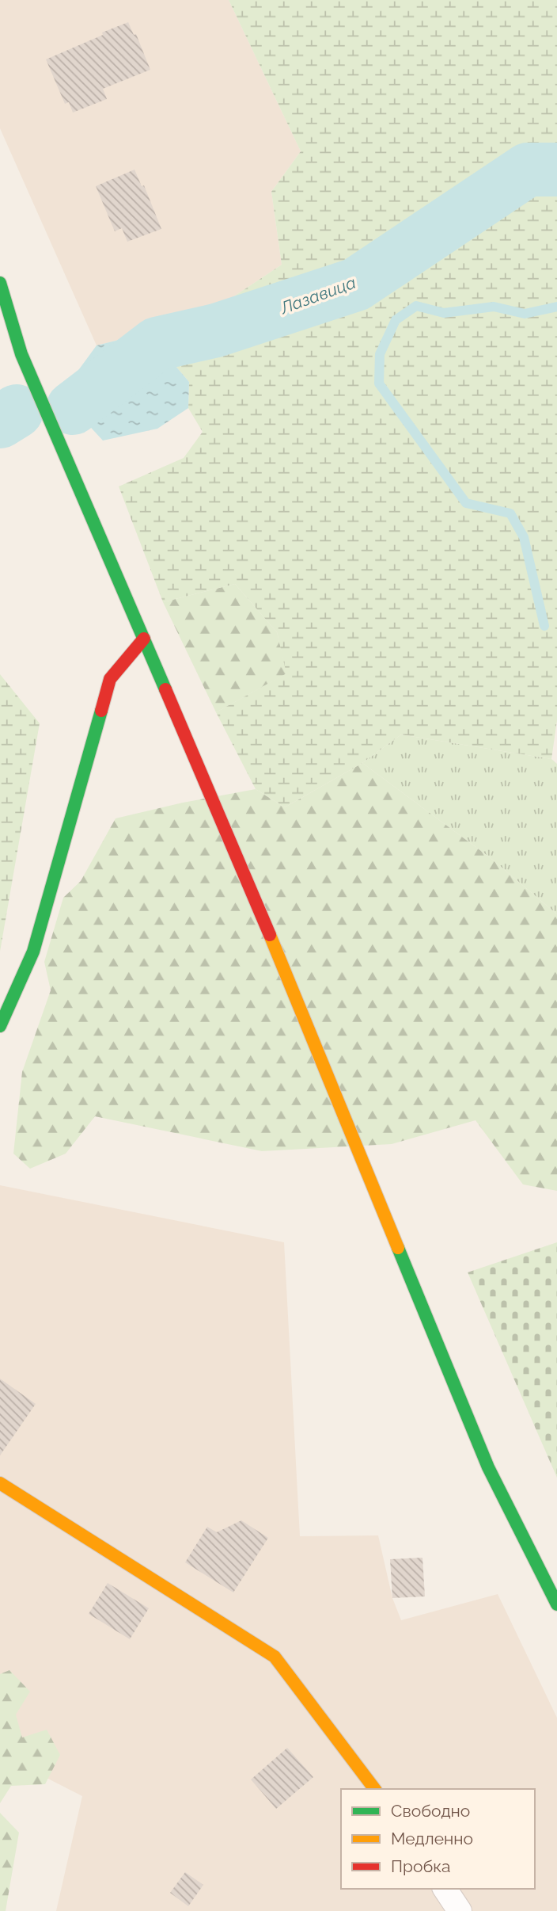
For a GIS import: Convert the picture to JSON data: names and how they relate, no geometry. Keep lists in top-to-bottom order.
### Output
{
  "water": ["Лазавица"],
  "legend": ["Свободно", "Медленно", "Пробка"]
}
